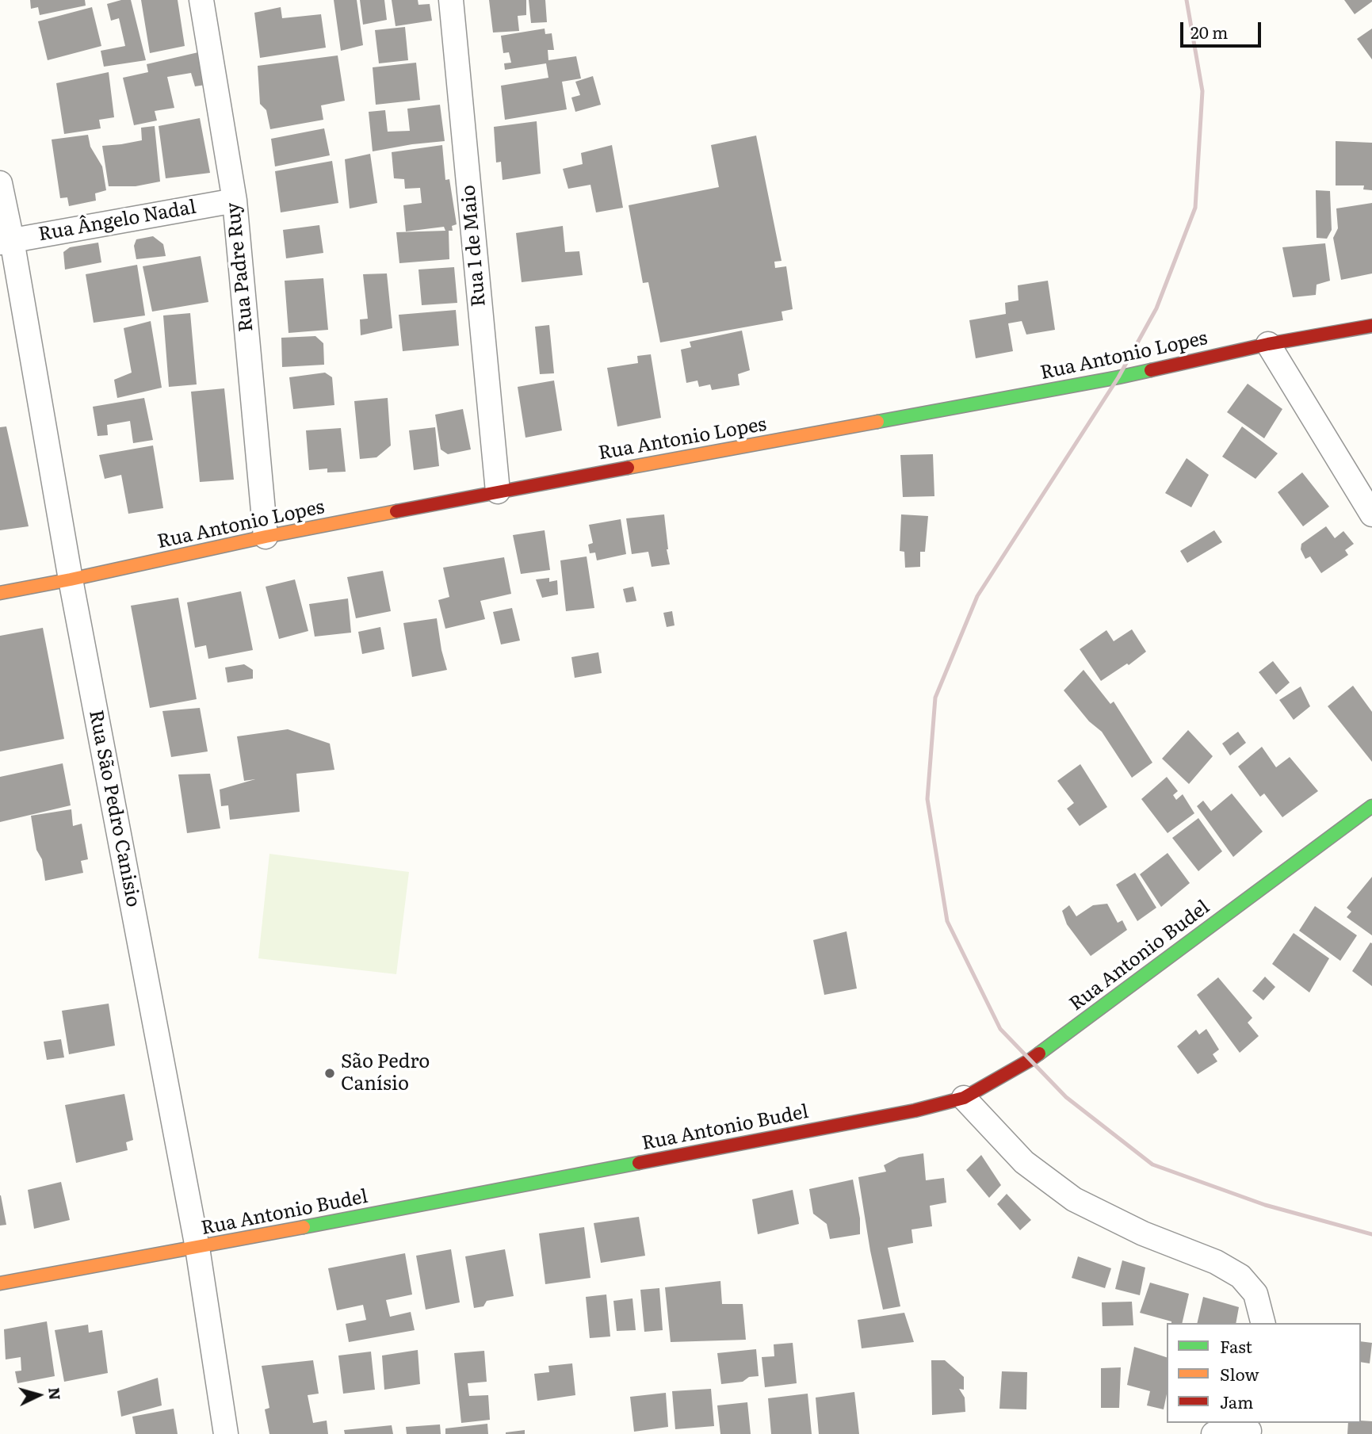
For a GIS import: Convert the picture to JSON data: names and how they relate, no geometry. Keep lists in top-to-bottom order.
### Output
{
  "streets": {
    "street": [
      "Rua Ângelo Nadal",
      "Rua 1 de Maio",
      "Rua Padre Ruy",
      "Rua Antonio Lopes",
      "Rua São Pedro Canisio",
      "Rua Antonio Budel"
    ]
  },
  "crossings": [
    ["Rua Ângelo Nadal", "Rua Padre Ruy"],
    ["Rua Ângelo Nadal", "Rua São Pedro Canisio"],
    ["Rua 1 de Maio", "Rua Antonio Lopes"],
    ["Rua Padre Ruy", "Rua Antonio Lopes"],
    ["Rua Antonio Lopes", "Rua São Pedro Canisio"],
    ["Rua São Pedro Canisio", "Rua Antonio Budel"]
  ],
  "places": ["São Pedro Canísio"],
  "legend": ["Fast", "Slow", "Jam"],
  "scale_bar": "20 m",
  "north": "right"
}
